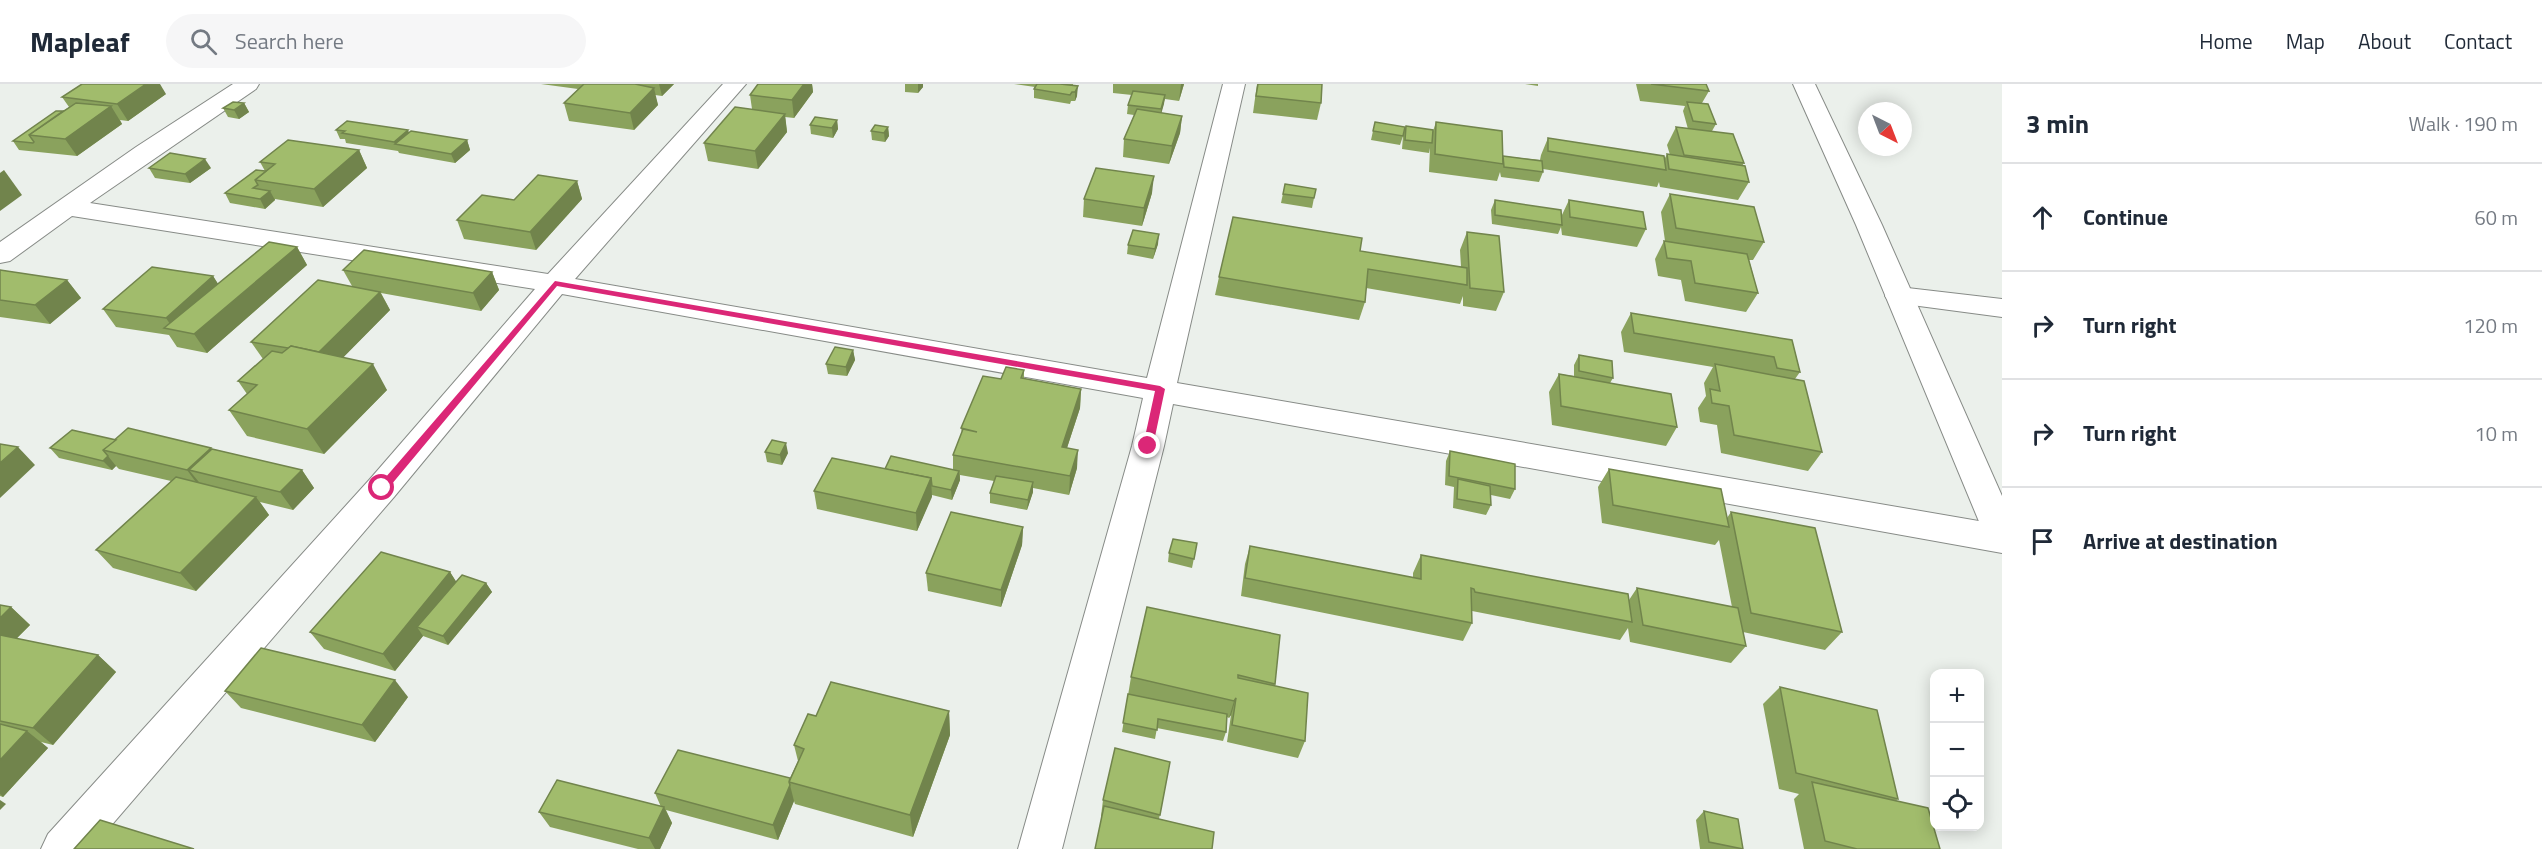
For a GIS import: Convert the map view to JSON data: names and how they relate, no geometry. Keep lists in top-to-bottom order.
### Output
{
  "north": "bottom right",
  "page": {
    "header": "Mapleaf",
    "search": "Search here",
    "nav": [
      "Home",
      "Map",
      "About",
      "Contact"
    ],
    "heading": ["3 min", "Walk · 190 m"],
    "list": [
      ["Continue", "60 m"],
      ["Turn right", "120 m"],
      ["Turn right", "10 m"],
      "Arrive at destination"
    ],
    "map_buttons": ["+", "−"]
  }
}
